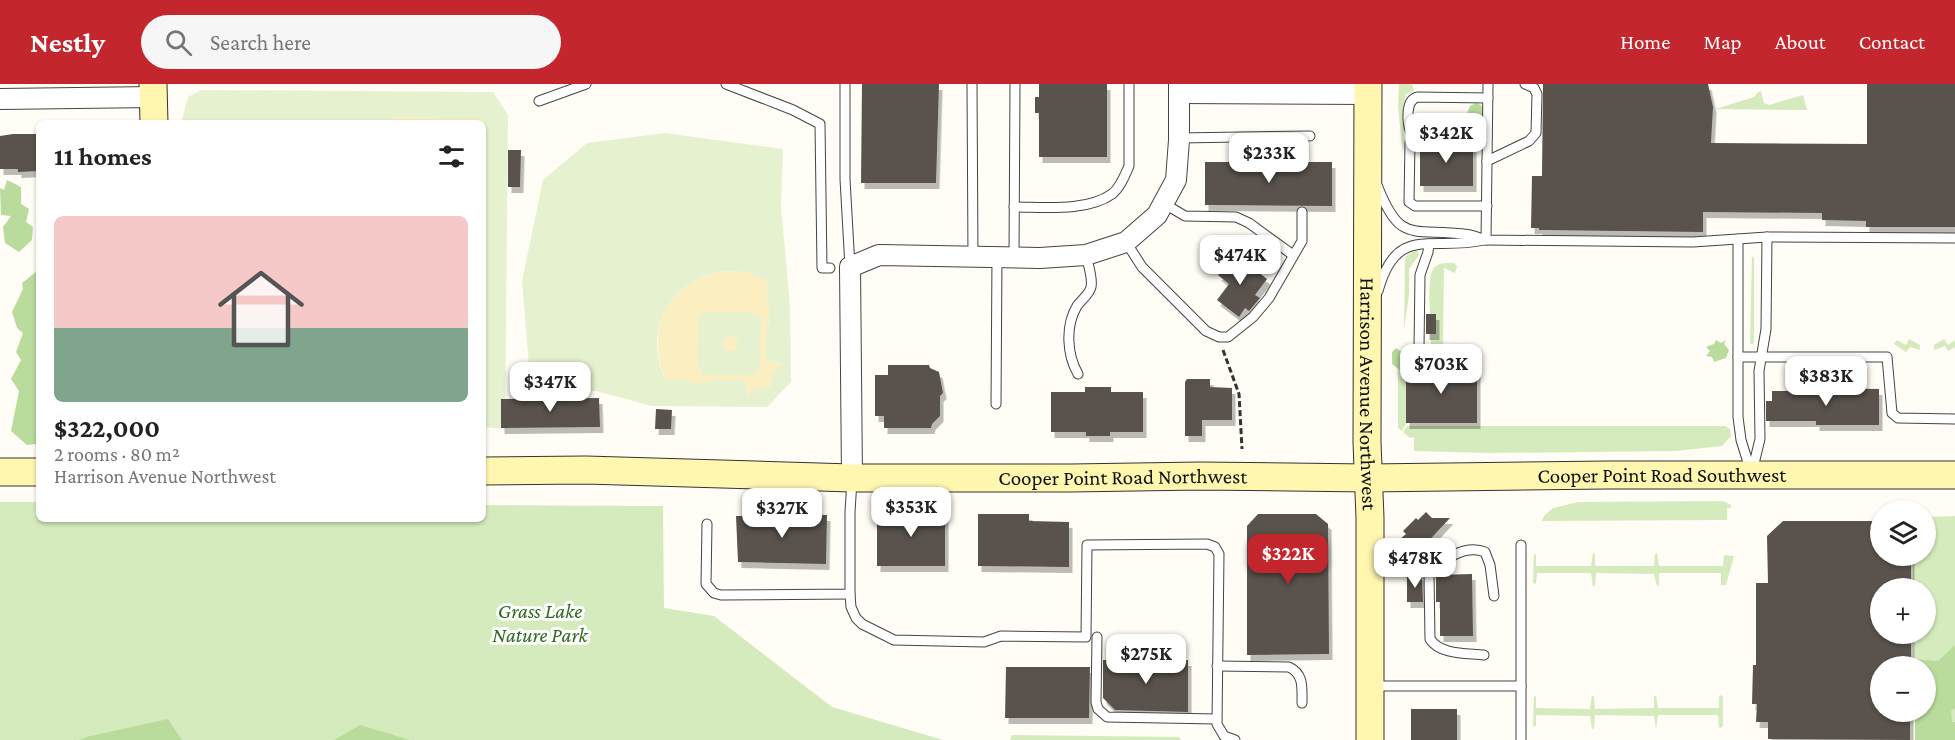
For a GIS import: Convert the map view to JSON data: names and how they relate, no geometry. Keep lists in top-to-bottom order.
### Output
{
  "streets": {
    "main road": ["Harrison Avenue Northwest", "Cooper Point Road Southwest", "Cooper Point Road Northwest"]
  },
  "crossings": [
    ["Harrison Avenue Northwest", "Cooper Point Road Southwest"],
    ["Harrison Avenue Northwest", "Cooper Point Road Northwest"],
    ["Cooper Point Road Southwest", "Cooper Point Road Northwest"]
  ],
  "parks": ["Grass Lake Nature Park"],
  "page": {
    "header": "Nestly",
    "search": "Search here",
    "nav": [
      "Home",
      "Map",
      "About",
      "Contact"
    ],
    "price": [
      "$342K",
      "$233K",
      "$474K",
      "$703K",
      "$383K",
      "$347K",
      "$353K",
      "$327K",
      "$322K",
      "$478K",
      "$275K"
    ],
    "heading": "11 homes",
    "list": [
      {
        "name": "$322,000",
        "note": "2 rooms · 80 m² · Harrison Avenue Northwest"
      }
    ],
    "map_buttons": ["+", "−"]
  }
}
